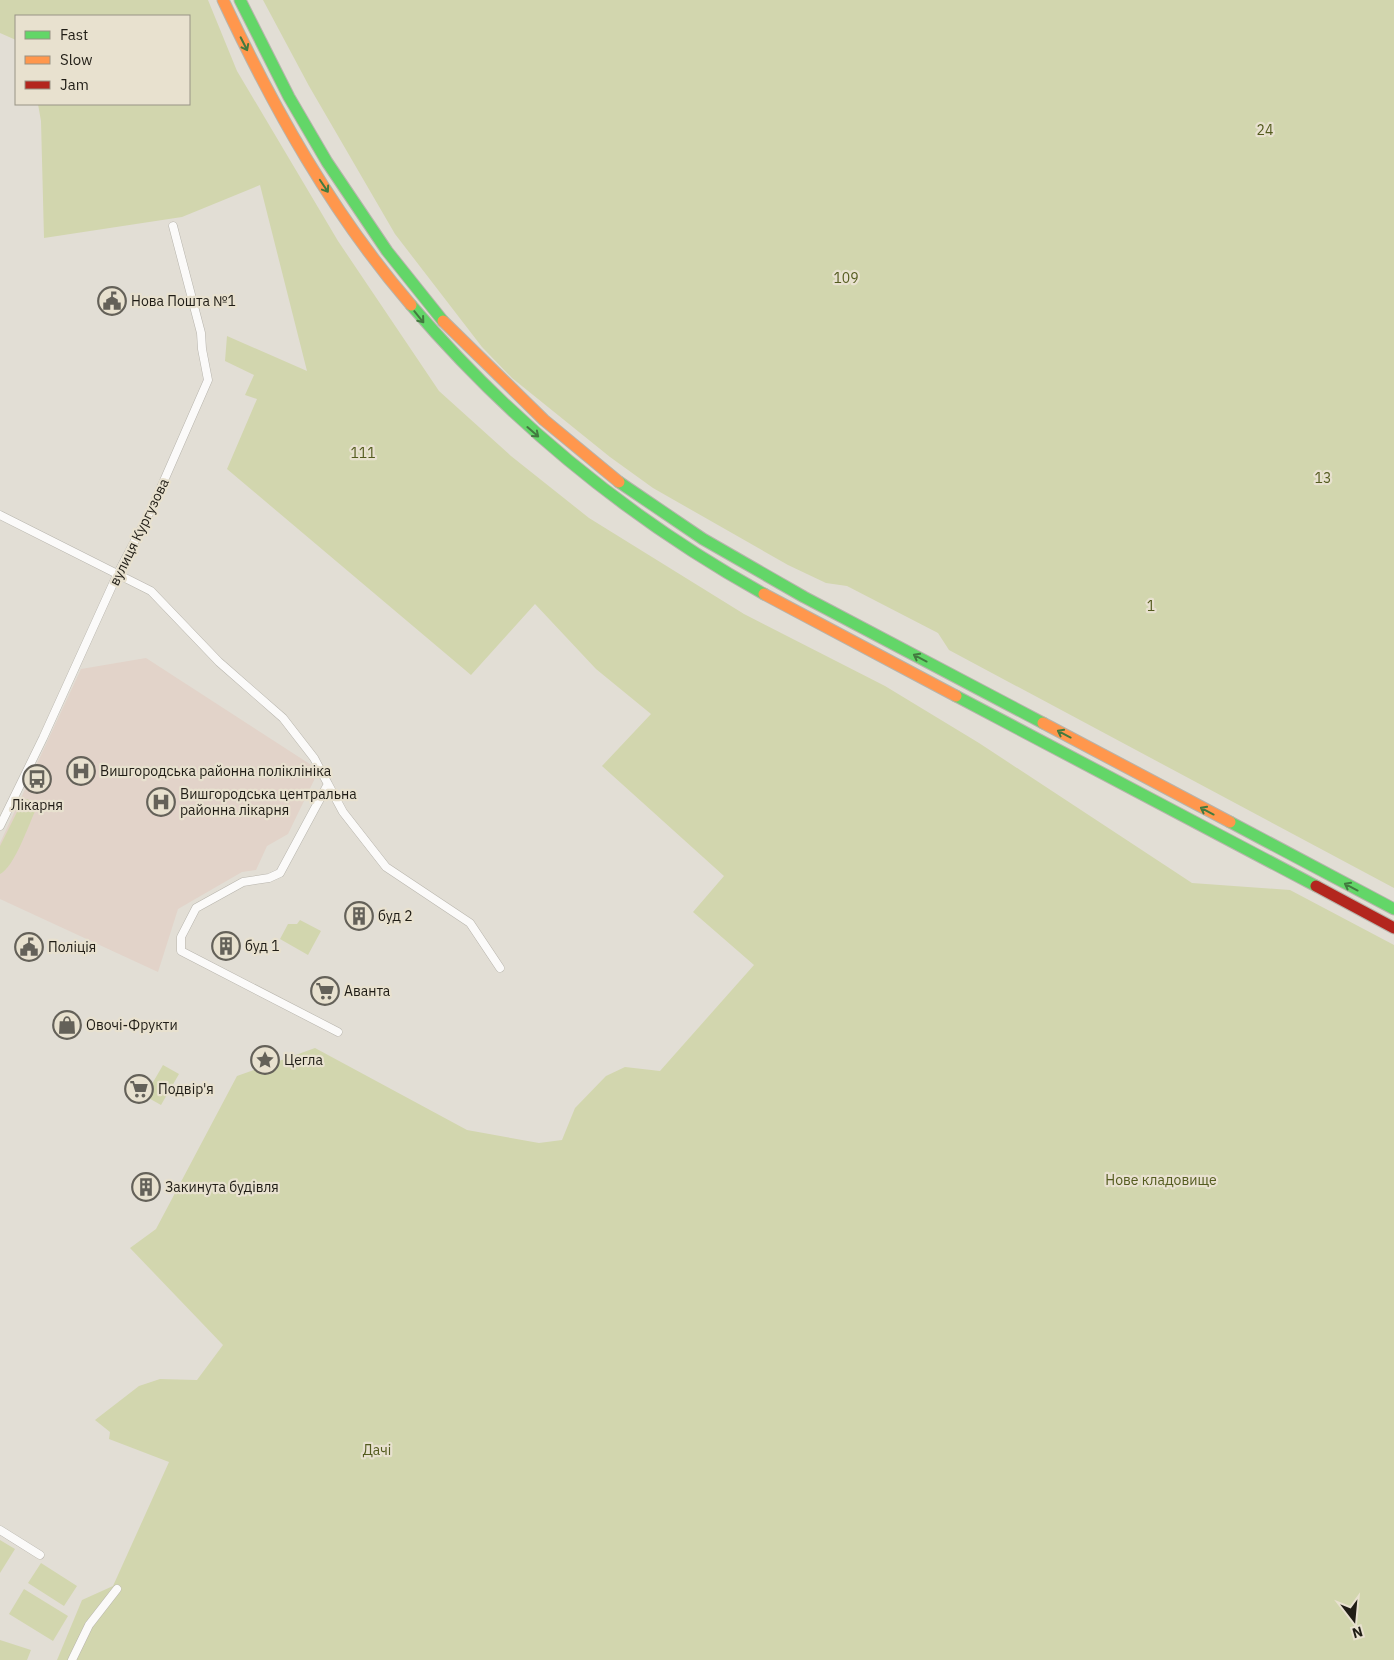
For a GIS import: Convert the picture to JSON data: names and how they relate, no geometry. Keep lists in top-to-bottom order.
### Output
{
  "streets": {
    "street": ["вулиця Кургузова"]
  },
  "parks": [
    "24",
    "109",
    "111",
    "13",
    "1",
    "Нове кладовище",
    "Дачі"
  ],
  "places": {
    "public building": ["Нова Пошта №1", "Поліція"],
    "hospital": ["Вишгородська районна поліклініка", "Вишгородська центральна районна лікарня"],
    "bus stop": ["Лікарня"],
    "building": ["буд 2", "буд 1", "Закинута будівля"],
    "supermarket": ["Аванта", "Подвір'я"],
    "shop": ["Овочі-Фрукти"],
    "place": ["Цегла"]
  },
  "legend": ["Fast", "Slow", "Jam"],
  "north": "bottom"
}
